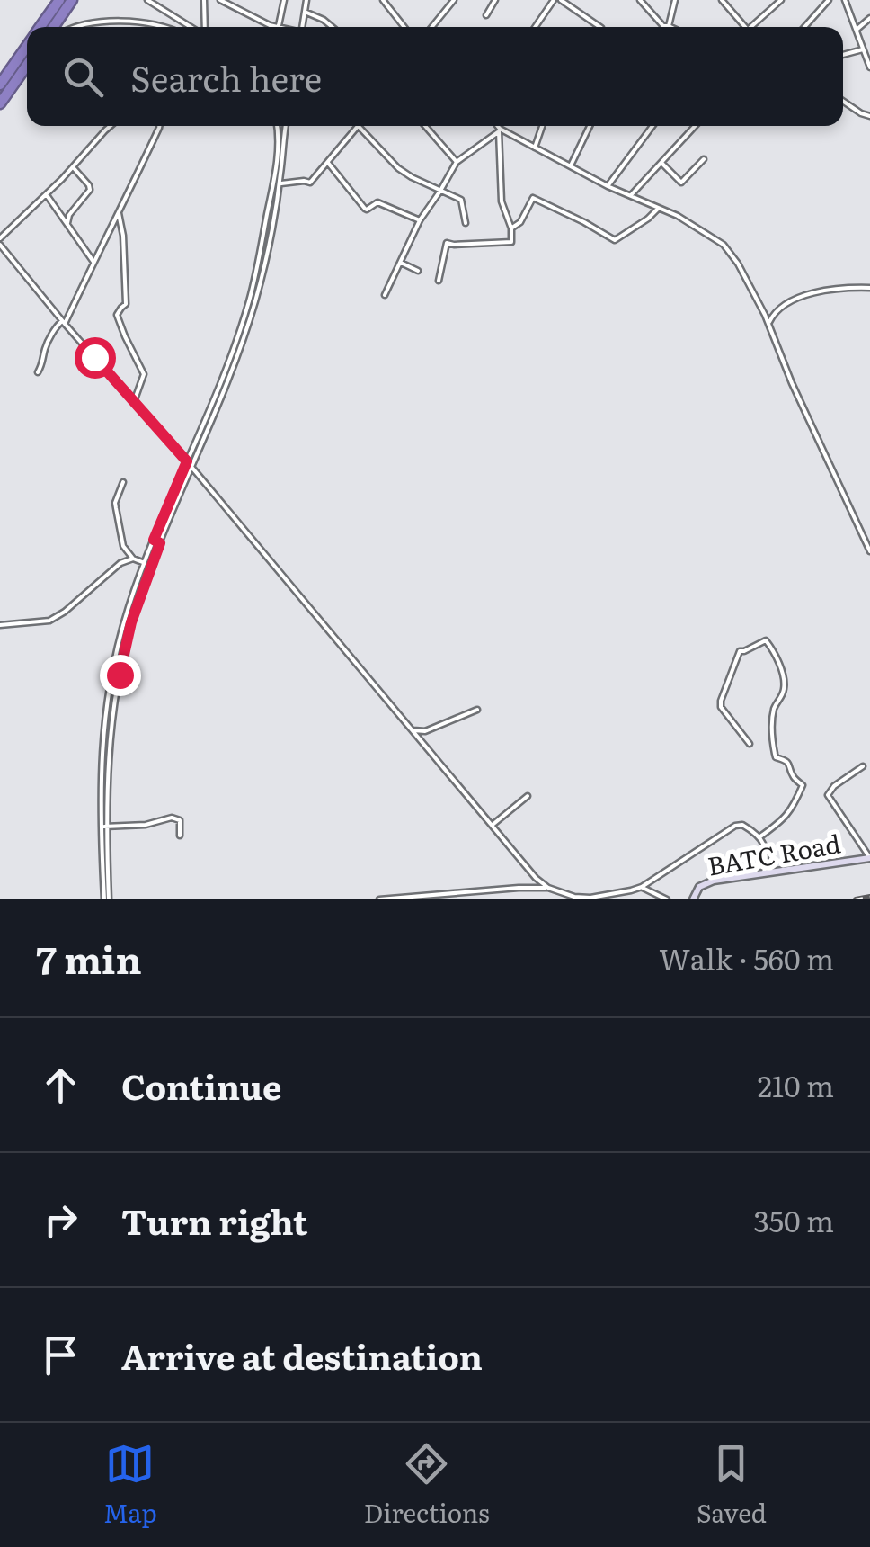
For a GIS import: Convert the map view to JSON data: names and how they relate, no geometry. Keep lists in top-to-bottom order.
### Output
{
  "streets": {
    "street": ["BATC Road"]
  },
  "page": {
    "search": "Search here",
    "heading": ["7 min", "Walk · 560 m"],
    "list": [
      ["Continue", "210 m"],
      ["Turn right", "350 m"],
      "Arrive at destination"
    ],
    "nav": ["Map", "Directions", "Saved"]
  }
}
